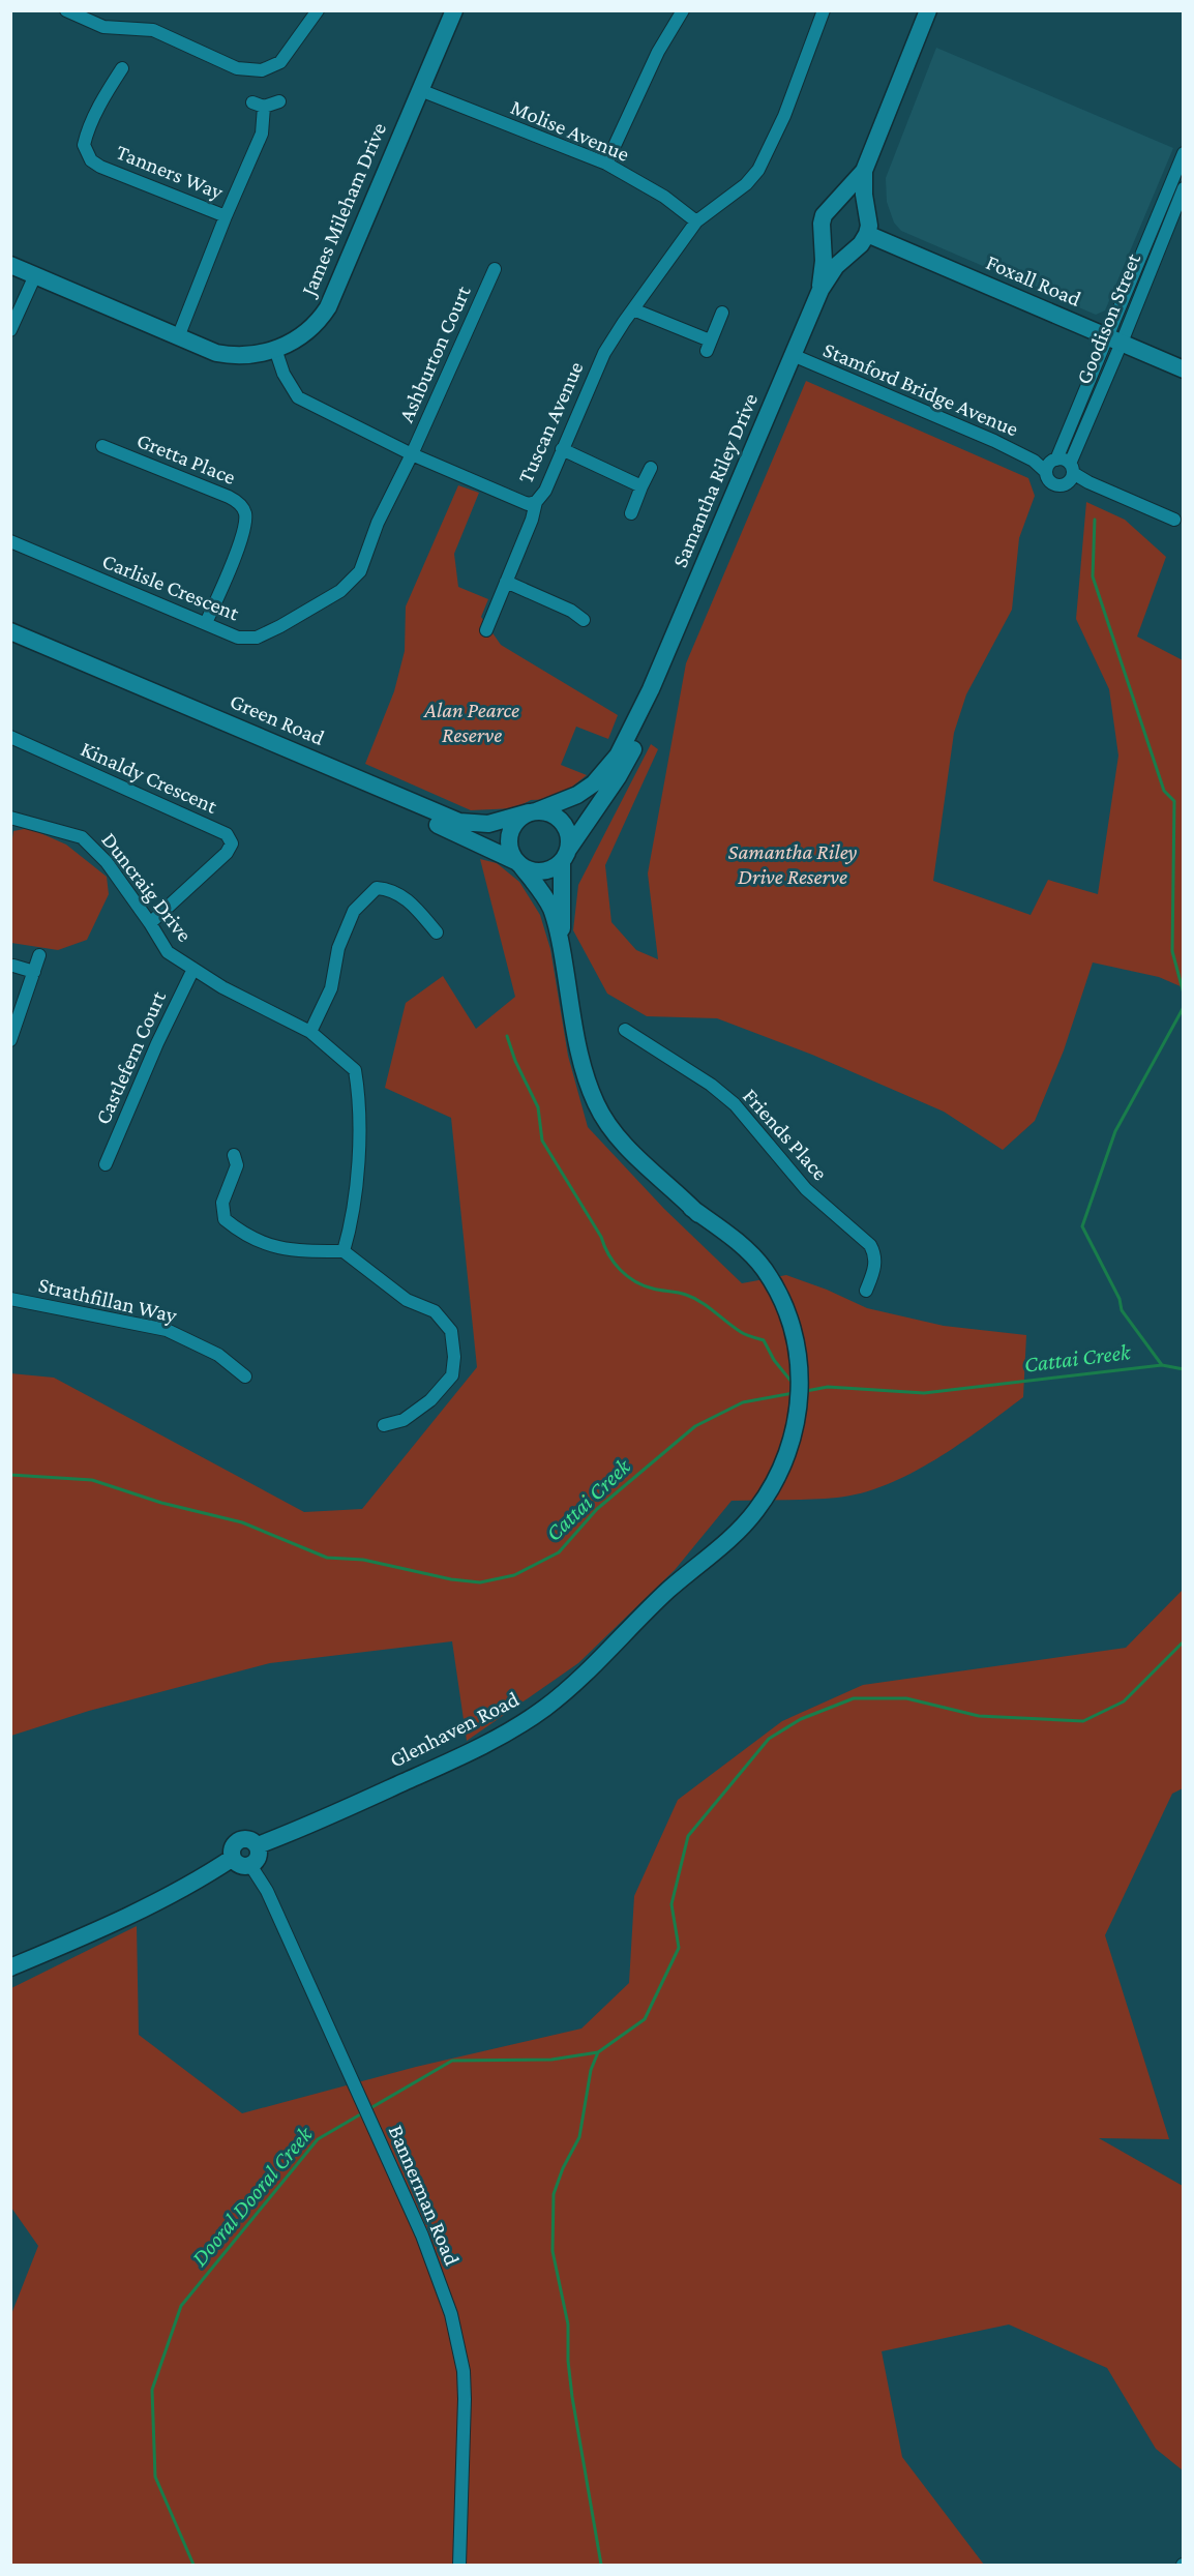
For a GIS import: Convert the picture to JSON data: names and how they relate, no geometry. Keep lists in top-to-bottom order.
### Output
{
  "streets": {
    "main road": [
      "James Mileham Drive",
      "Foxall Road",
      "Samantha Riley Drive",
      "Green Road",
      "Glenhaven Road"
    ],
    "street": [
      "Molise Avenue",
      "Tanners Way",
      "Goodison Street",
      "Ashburton Court",
      "Stamford Bridge Avenue",
      "Tuscan Avenue",
      "Gretta Place",
      "Carlisle Crescent",
      "Kinaldy Crescent",
      "Duncraig Drive",
      "Castlefern Court",
      "Friends Place",
      "Strathfillan Way",
      "Bannerman Road"
    ]
  },
  "crossings": [
    ["Molise Avenue", "James Mileham Drive"],
    ["Molise Avenue", "Tuscan Avenue"],
    ["James Mileham Drive", "Tuscan Avenue"],
    ["Foxall Road", "Goodison Street"],
    ["Foxall Road", "Samantha Riley Drive"],
    ["Goodison Street", "Stamford Bridge Avenue"],
    ["Ashburton Court", "Tuscan Avenue"],
    ["Ashburton Court", "Carlisle Crescent"],
    ["Stamford Bridge Avenue", "Samantha Riley Drive"],
    ["Tuscan Avenue", "Carlisle Crescent"],
    ["Gretta Place", "Carlisle Crescent"],
    ["Samantha Riley Drive", "Green Road"],
    ["Samantha Riley Drive", "Glenhaven Road"],
    ["Green Road", "Glenhaven Road"],
    ["Kinaldy Crescent", "Duncraig Drive"],
    ["Duncraig Drive", "Castlefern Court"],
    ["Glenhaven Road", "Bannerman Road"]
  ],
  "water": ["Cattai Creek", "Dooral Dooral Creek"],
  "parks": ["Alan Pearce Reserve", "Samantha Riley Drive Reserve"]
}
